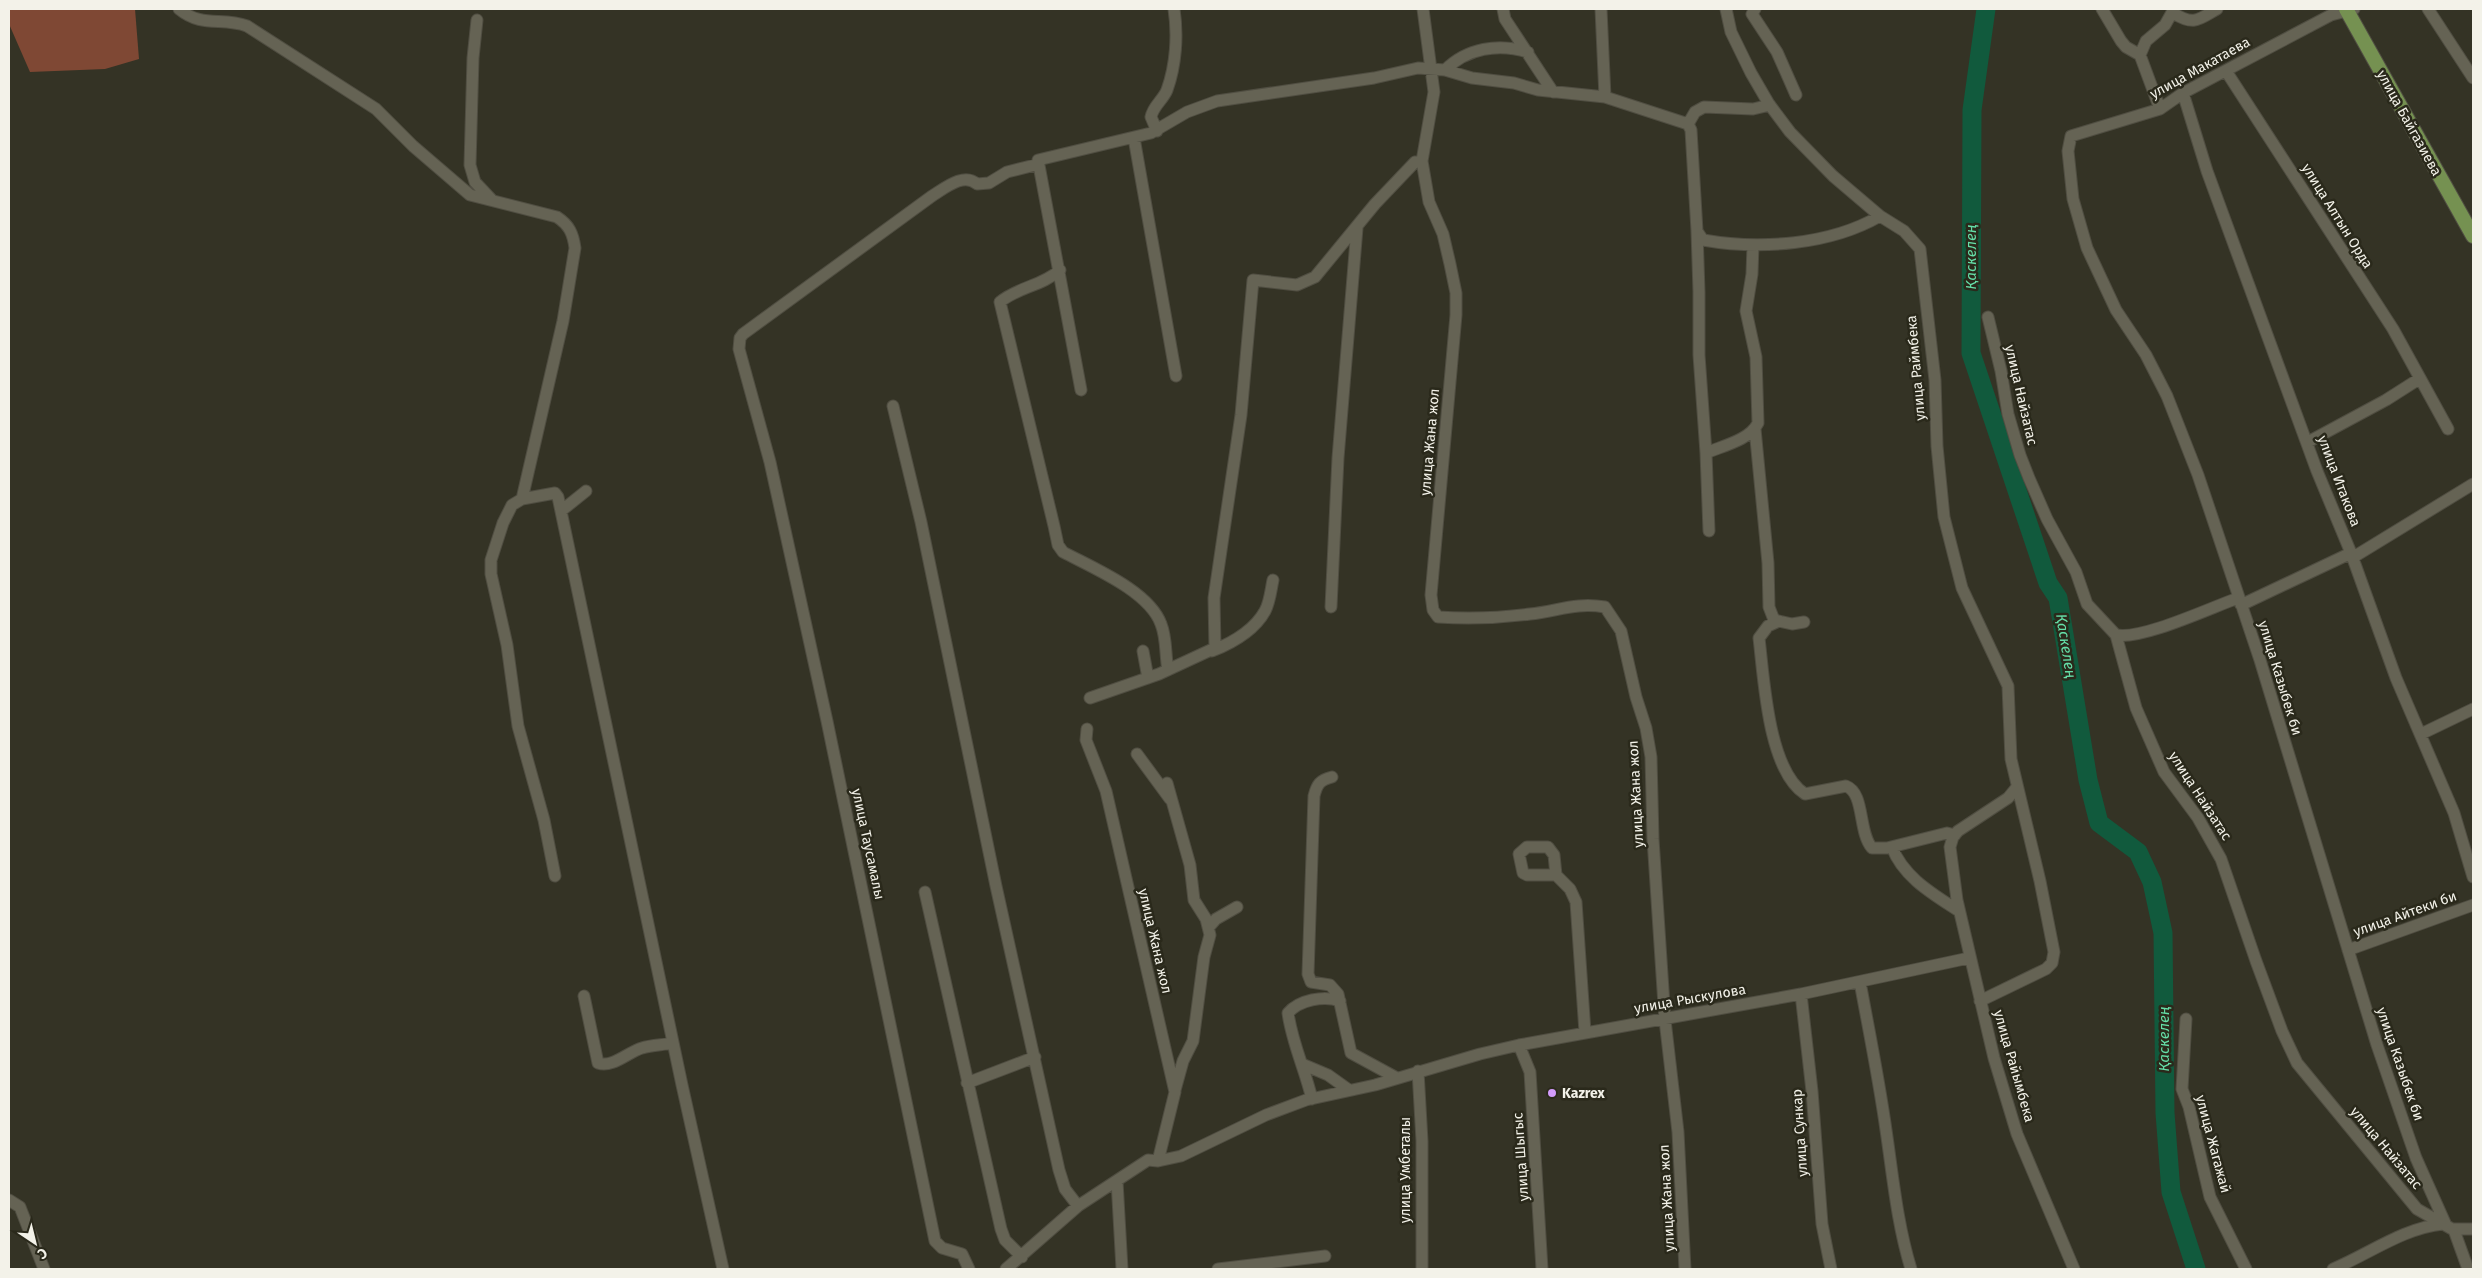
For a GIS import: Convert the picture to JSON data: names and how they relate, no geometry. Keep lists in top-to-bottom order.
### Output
{
  "streets": {
    "main road": ["улица Байгазиева"],
    "street": [
      "улица Макатаева",
      "улица Алтын Орда",
      "улица Раймбека",
      "улица Найзатас",
      "улица Жана жол",
      "улица Итакова",
      "улица Казыбек би",
      "улица Таусамалы",
      "улица Айтеки би",
      "улица Рыскулова",
      "улица Райымбека",
      "улица Сункар",
      "улица Жагажай",
      "улица Шыгыс",
      "улица Умбеталы"
    ]
  },
  "crossings": [
    ["улица Макатаева", "улица Байгазиева"],
    ["улица Макатаева", "улица Алтын Орда"],
    ["улица Макатаева", "улица Итакова"],
    ["улица Макатаева", "улица Казыбек би"],
    ["улица Раймбека", "улица Райымбека"],
    ["улица Найзатас", "улица Казыбек би"],
    ["улица Жана жол", "улица Рыскулова"],
    ["улица Казыбек би", "улица Айтеки би"],
    ["улица Рыскулова", "улица Сункар"],
    ["улица Рыскулова", "улица Шыгыс"],
    ["улица Рыскулова", "улица Умбеталы"]
  ],
  "water": ["Қаскелең"],
  "places": ["Kazrex"],
  "north": "bottom right"
}
